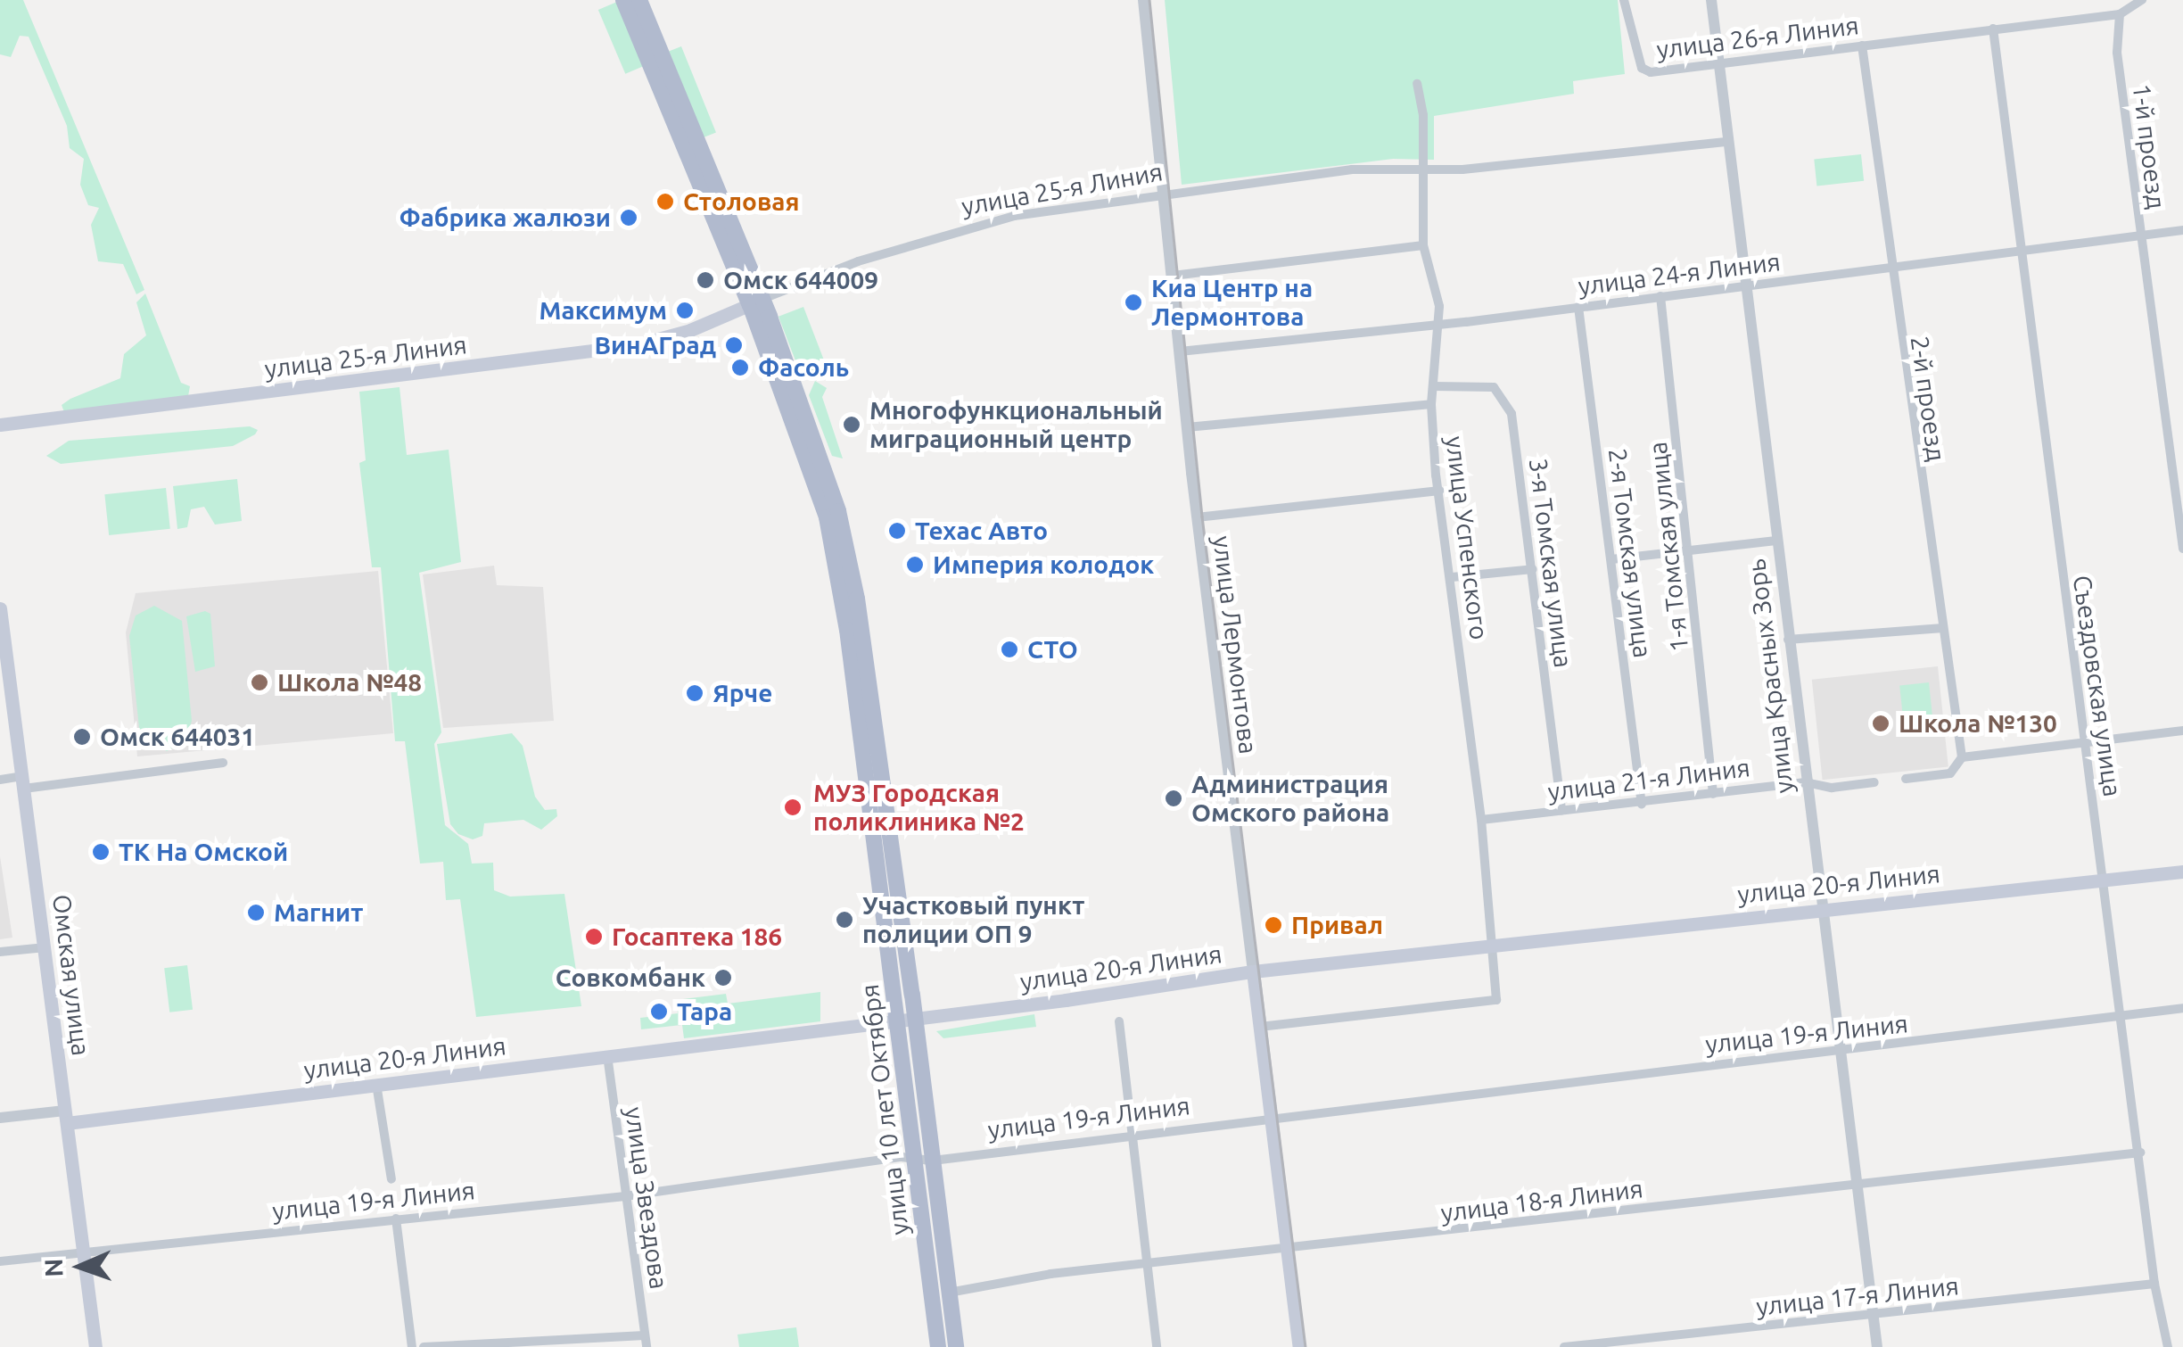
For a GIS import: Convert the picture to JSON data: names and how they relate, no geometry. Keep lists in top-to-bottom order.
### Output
{
  "streets": {
    "main road": [
      "улица 25-я Линия",
      "улица Лермонтова",
      "улица 20-я Линия",
      "Омская улица",
      "улица 10 лет Октября"
    ],
    "street": [
      "улица 26-я Линия",
      "1-й проезд",
      "улица 24-я Линия",
      "2-й проезд",
      "улица Успенского",
      "1-я Томская улица",
      "2-я Томская улица",
      "3-я Томская улица",
      "улица Красных Зорь",
      "Съездовская улица",
      "улица 21-я Линия",
      "улица 19-я Линия",
      "улица Звездова",
      "улица 18-я Линия",
      "улица 17-я Линия"
    ]
  },
  "crossings": [
    ["улица 26-я Линия", "1-й проезд"],
    ["улица 26-я Линия", "2-й проезд"],
    ["улица 26-я Линия", "улица Красных Зорь"],
    ["улица 26-я Линия", "Съездовская улица"],
    ["1-й проезд", "улица 24-я Линия"],
    ["улица 25-я Линия", "улица Успенского"],
    ["улица 25-я Линия", "улица Лермонтова"],
    ["улица 25-я Линия", "улица Красных Зорь"],
    ["улица 25-я Линия", "улица 10 лет Октября"],
    ["улица 24-я Линия", "2-й проезд"],
    ["улица 24-я Линия", "улица Успенского"],
    ["улица 24-я Линия", "1-я Томская улица"],
    ["улица 24-я Линия", "2-я Томская улица"],
    ["улица 24-я Линия", "улица Лермонтова"],
    ["улица 24-я Линия", "улица Красных Зорь"],
    ["улица 24-я Линия", "Съездовская улица"],
    ["улица Успенского", "3-я Томская улица"],
    ["улица Успенского", "улица Лермонтова"],
    ["улица Успенского", "улица 21-я Линия"],
    ["улица Успенского", "улица 20-я Линия"],
    ["1-я Томская улица", "улица 21-я Линия"],
    ["2-я Томская улица", "улица 21-я Линия"],
    ["3-я Томская улица", "улица 21-я Линия"],
    ["улица Лермонтова", "улица 20-я Линия"],
    ["улица Лермонтова", "улица 19-я Линия"],
    ["улица Лермонтова", "улица 18-я Линия"],
    ["улица Красных Зорь", "улица 21-я Линия"],
    ["улица Красных Зорь", "улица 20-я Линия"],
    ["улица Красных Зорь", "улица 19-я Линия"],
    ["улица Красных Зорь", "улица 18-я Линия"],
    ["улица Красных Зорь", "улица 17-я Линия"],
    ["Съездовская улица", "улица 20-я Линия"],
    ["Съездовская улица", "улица 19-я Линия"],
    ["Съездовская улица", "улица 18-я Линия"],
    ["Съездовская улица", "улица 17-я Линия"],
    ["улица 20-я Линия", "Омская улица"],
    ["улица 20-я Линия", "улица 10 лет Октября"],
    ["улица 20-я Линия", "улица Звездова"],
    ["Омская улица", "улица 19-я Линия"],
    ["улица 19-я Линия", "улица 10 лет Октября"],
    ["улица 19-я Линия", "улица Звездова"],
    ["улица 10 лет Октября", "улица 18-я Линия"]
  ],
  "places": [
    "Столовая",
    "Фабрика жалюзи",
    "Омск 644009",
    "Киа Центр на Лермонтова",
    "Максимум",
    "ВинАГрад",
    "Фасоль",
    "Многофункциональный миграционный центр",
    "Техас Авто",
    "Империя колодок",
    "СТО",
    "Школа №48",
    "Ярче",
    "Школа №130",
    "Омск 644031",
    "Администрация Омского района",
    "МУЗ Городская поликлиника №2",
    "ТК На Омской",
    "Магнит",
    "Участковый пункт полиции ОП 9",
    "Привал",
    "Госаптека 186",
    "Совкомбанк",
    "Тара"
  ],
  "north": "left"
}
